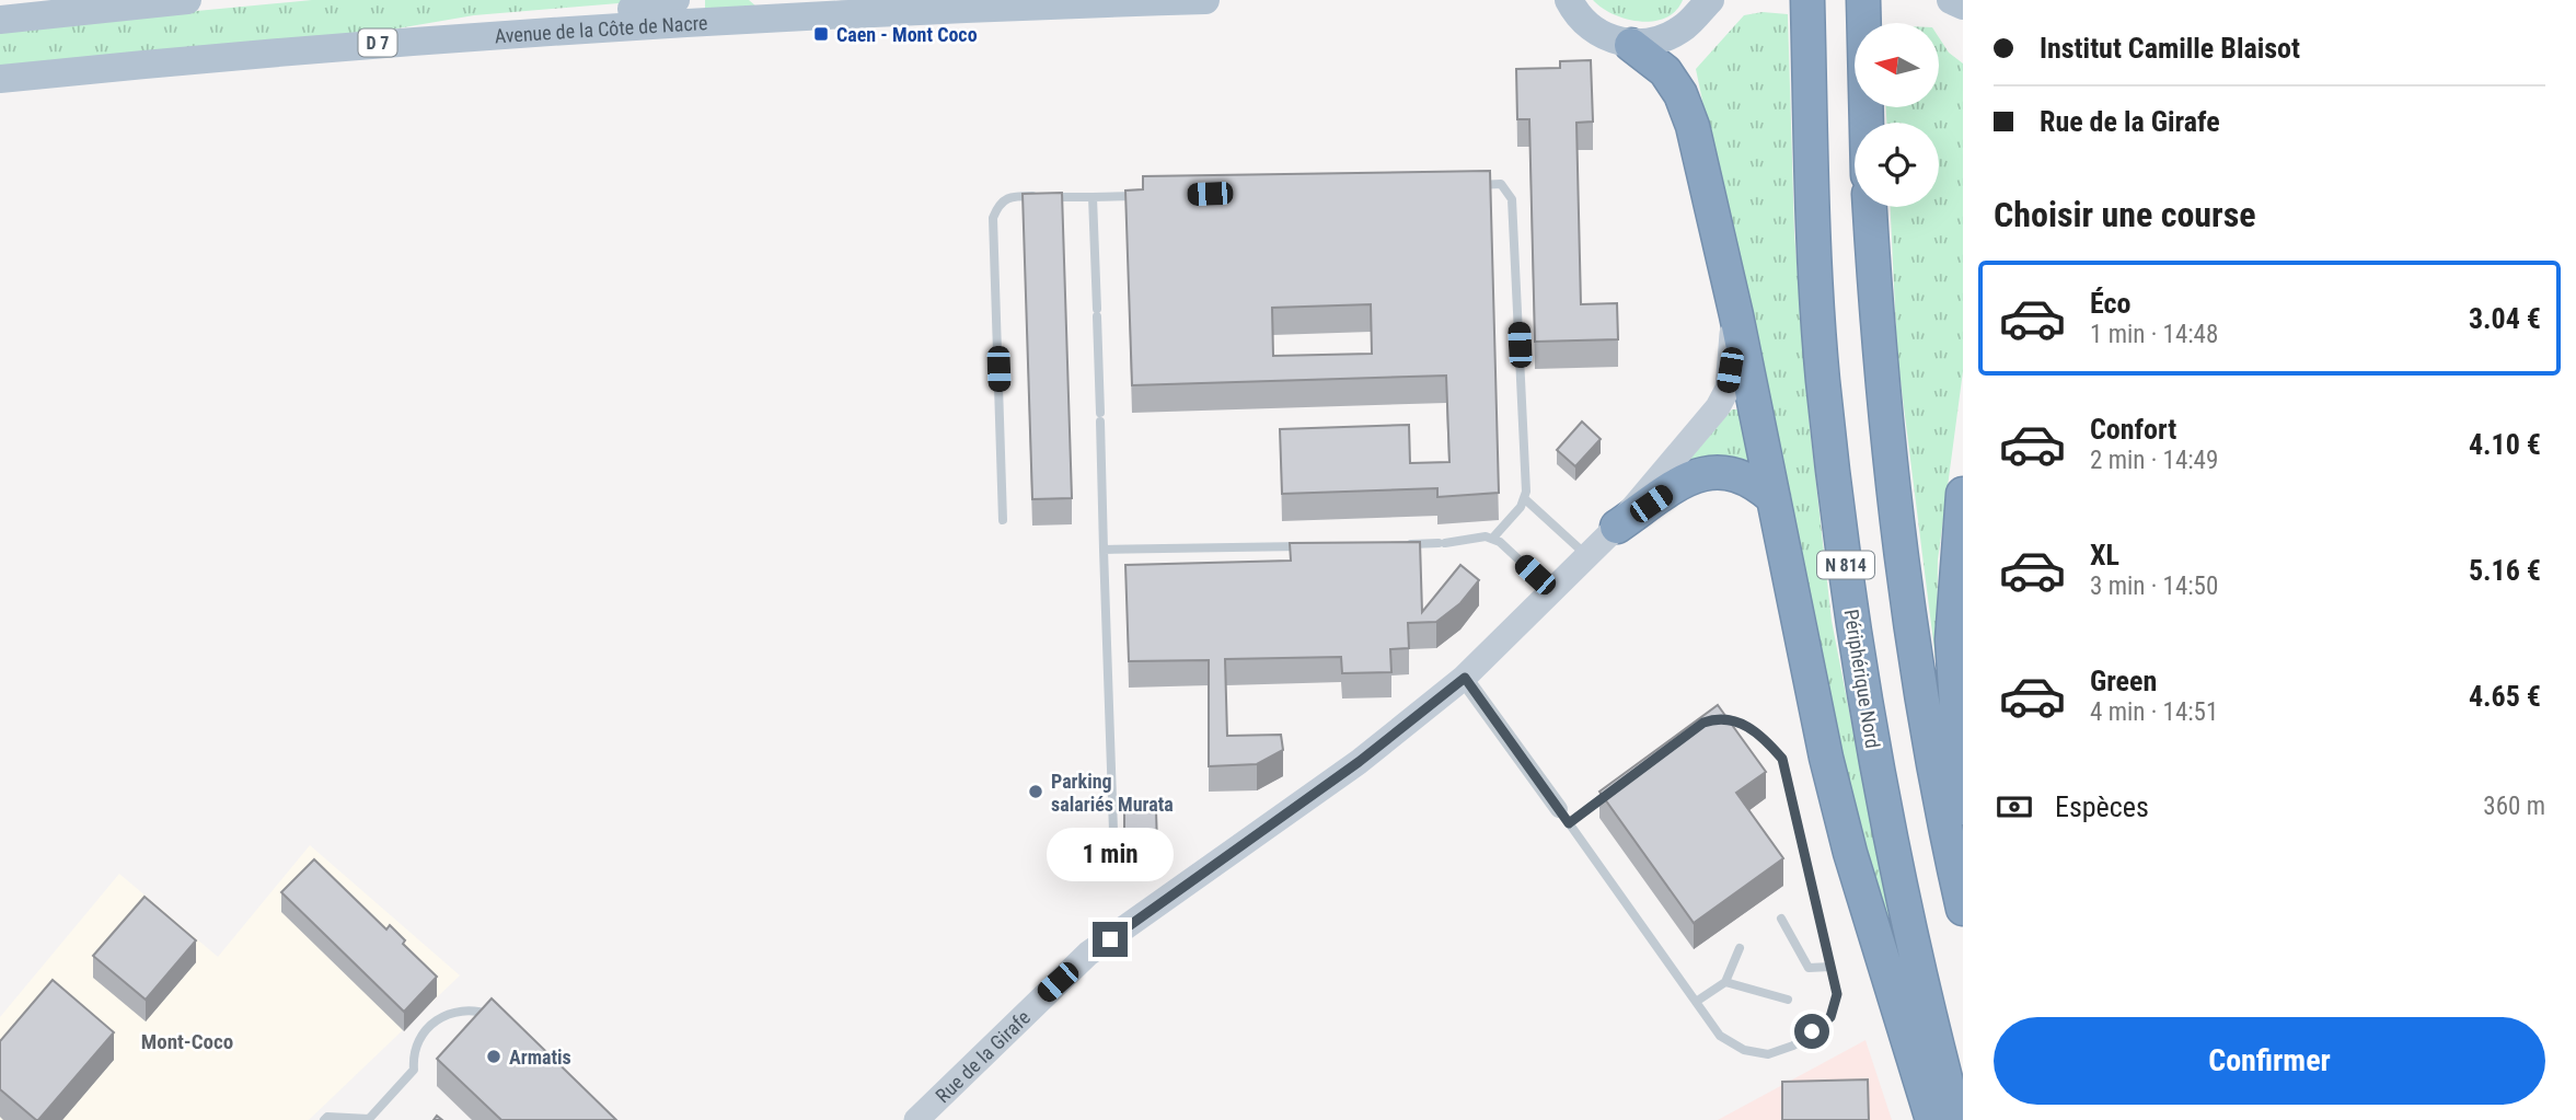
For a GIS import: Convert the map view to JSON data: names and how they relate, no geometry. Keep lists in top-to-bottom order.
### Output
{
  "streets": {
    "highway": ["N 814", "Périphérique Nord"],
    "main road": ["Avenue de la Côte de Nacre", "D 7"],
    "street": ["Rue de la Girafe"]
  },
  "districts": ["Mont-Coco"],
  "places": {
    "transit": ["Caen - Mont Coco"],
    "other": ["Parking salariés Murata", "Armatis"]
  },
  "north": "left",
  "page": {
    "banner": ["Institut Camille Blaisot", "Rue de la Girafe"],
    "heading": "Choisir une course",
    "list": [
      {
        "name": "Éco",
        "note": "1 min · 14:48",
        "value": "3.04 €"
      },
      {
        "name": "Confort",
        "note": "2 min · 14:49",
        "value": "4.10 €"
      },
      {
        "name": "XL",
        "note": "3 min · 14:50",
        "value": "5.16 €"
      },
      {
        "name": "Green",
        "note": "4 min · 14:51",
        "value": "4.65 €"
      }
    ],
    "pay": ["Espèces", "360 m"],
    "bubble": "1 min",
    "buttons": "Confirmer"
  }
}
